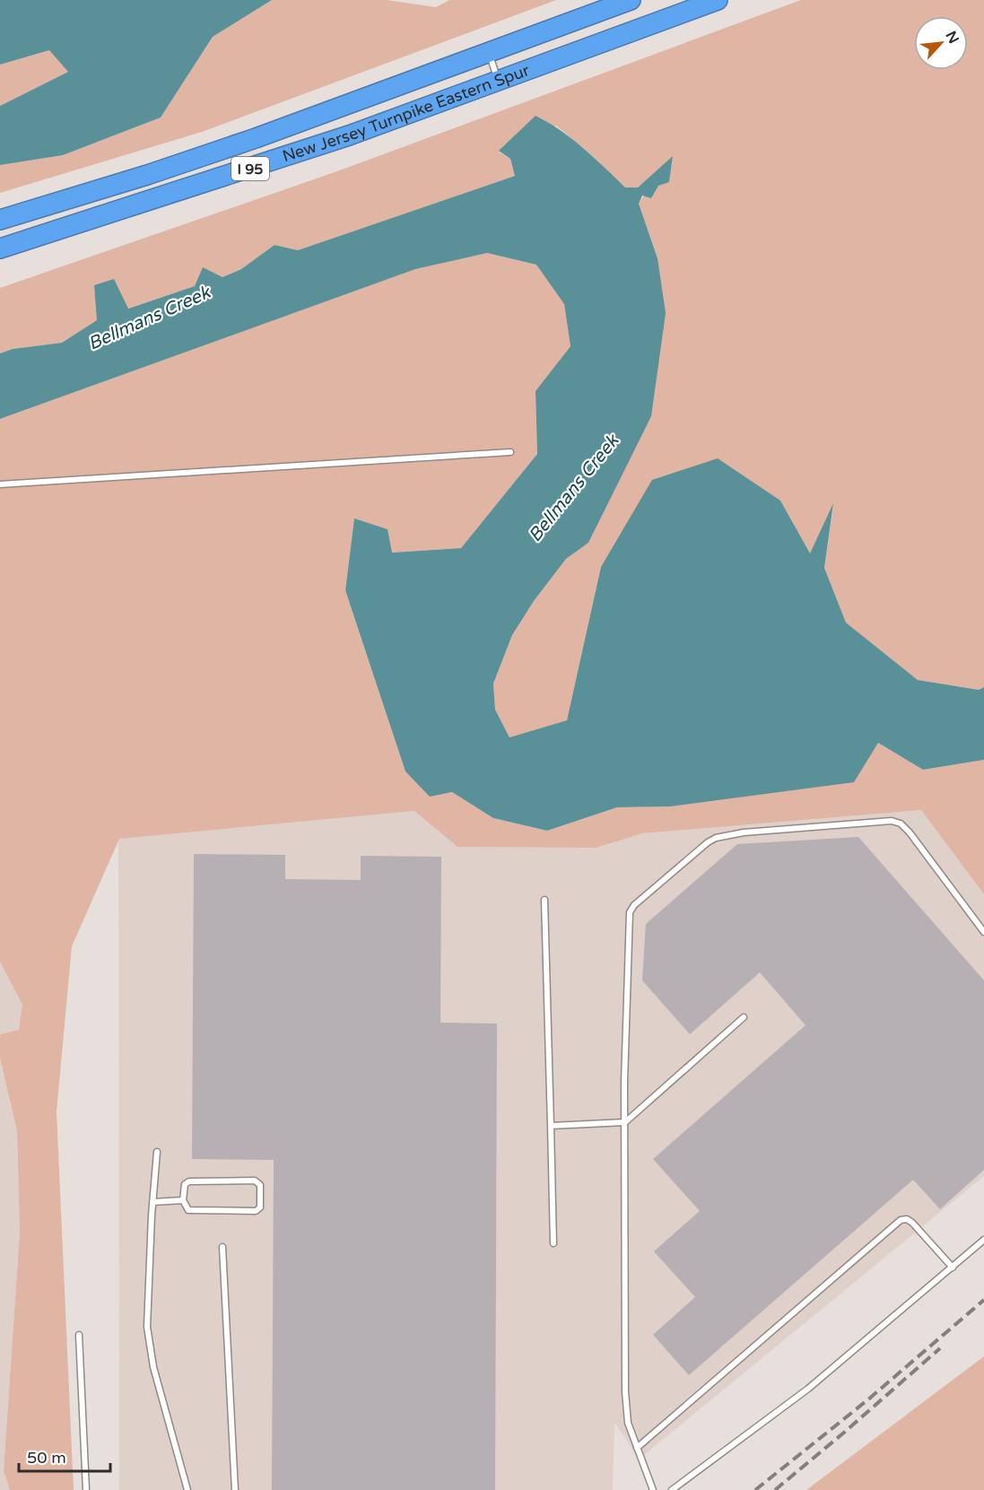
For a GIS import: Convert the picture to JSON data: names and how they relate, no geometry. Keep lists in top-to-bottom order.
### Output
{
  "streets": {
    "highway": ["New Jersey Turnpike Eastern Spur", "I 95"]
  },
  "water": ["Bellmans Creek"],
  "scale_bar": "50 m",
  "north": "top right"
}
